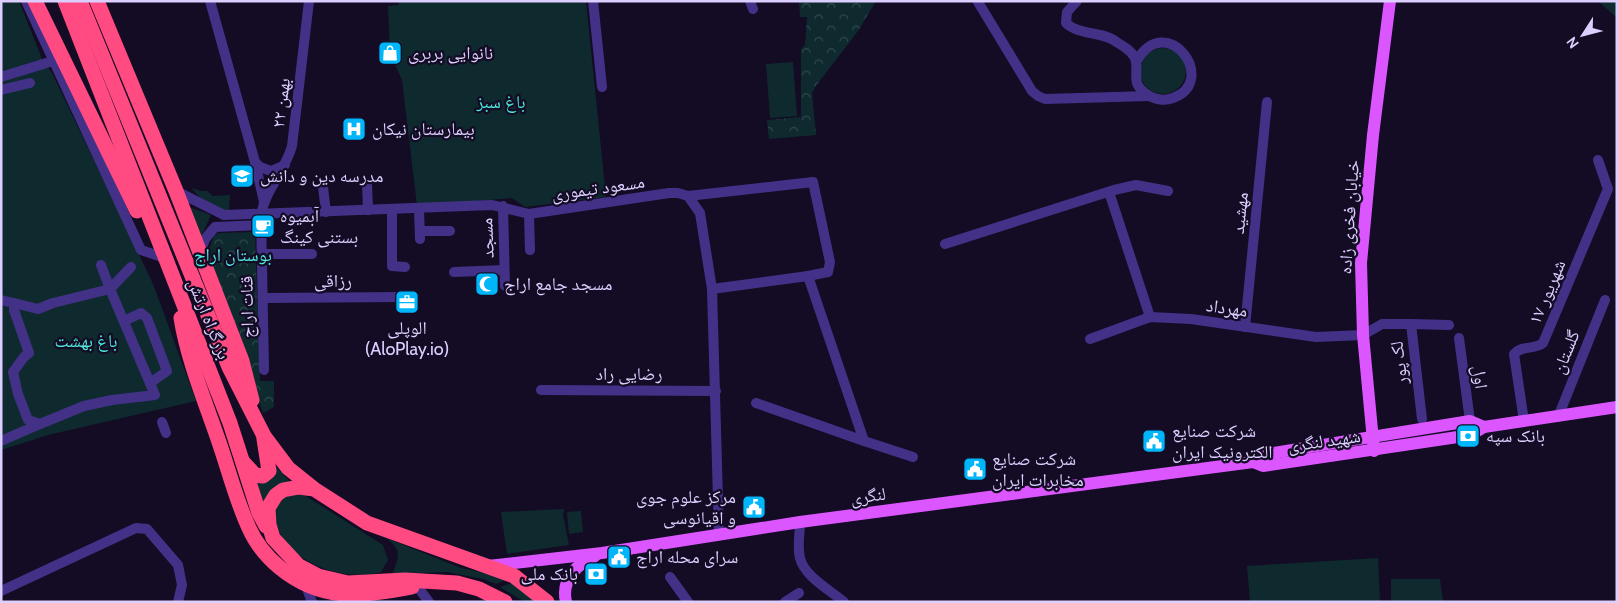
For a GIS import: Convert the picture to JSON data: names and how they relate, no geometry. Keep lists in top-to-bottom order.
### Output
{
  "streets": {
    "highway": ["بزرگراه ارتش"],
    "main road": ["خیابان فخری زاده", "شهید لنگری", "لنگری"],
    "street": [
      "۲۲ بهمن",
      "مسعود تیموری",
      "مهشید",
      "مسجد",
      "رزاقی",
      "۱۷ شهریور",
      "قنات اراج",
      "مهرداد",
      "گلستان",
      "لک پور",
      "رضایی راد",
      "اول"
    ]
  },
  "crossings": [
    ["۲۲ بهمن", "قنات اراج"],
    ["مسعود تیموری", "مسجد"],
    ["مسعود تیموری", "قنات اراج"],
    ["مهشید", "مهرداد"],
    ["خیابان فخری زاده", "مهرداد"],
    ["خیابان فخری زاده", "لک پور"],
    ["خیابان فخری زاده", "شهید لنگری"],
    ["رزاقی", "قنات اراج"],
    ["۱۷ شهریور", "شهید لنگری"],
    ["مهرداد", "لک پور"],
    ["بزرگراه ارتش", "لنگری"],
    ["گلستان", "شهید لنگری"],
    ["اول", "شهید لنگری"],
    ["شهید لنگری", "لنگری"]
  ],
  "parks": ["باغ سبز", "بوستان اراج", "باغ بهشت"],
  "places": {
    "shop": ["نانوایی بربری"],
    "hospital": ["بیمارستان نیکان"],
    "school or university": ["مدرسه دین و دانش"],
    "cafe": ["آبمیوه بستنی کینگ"],
    "mosque": ["مسجد جامع اراج"],
    "office": ["الوپلی (AloPlay.io)"],
    "bank": ["بانک سپه", "بانک ملی"],
    "public building": [
      "شرکت صنایع الکترونیک ایران",
      "شرکت صنایع مخابرات ایران",
      "مرکز علوم جوی و اقیانوسی",
      "سرای محله اراج"
    ]
  },
  "north": "bottom left"
}
